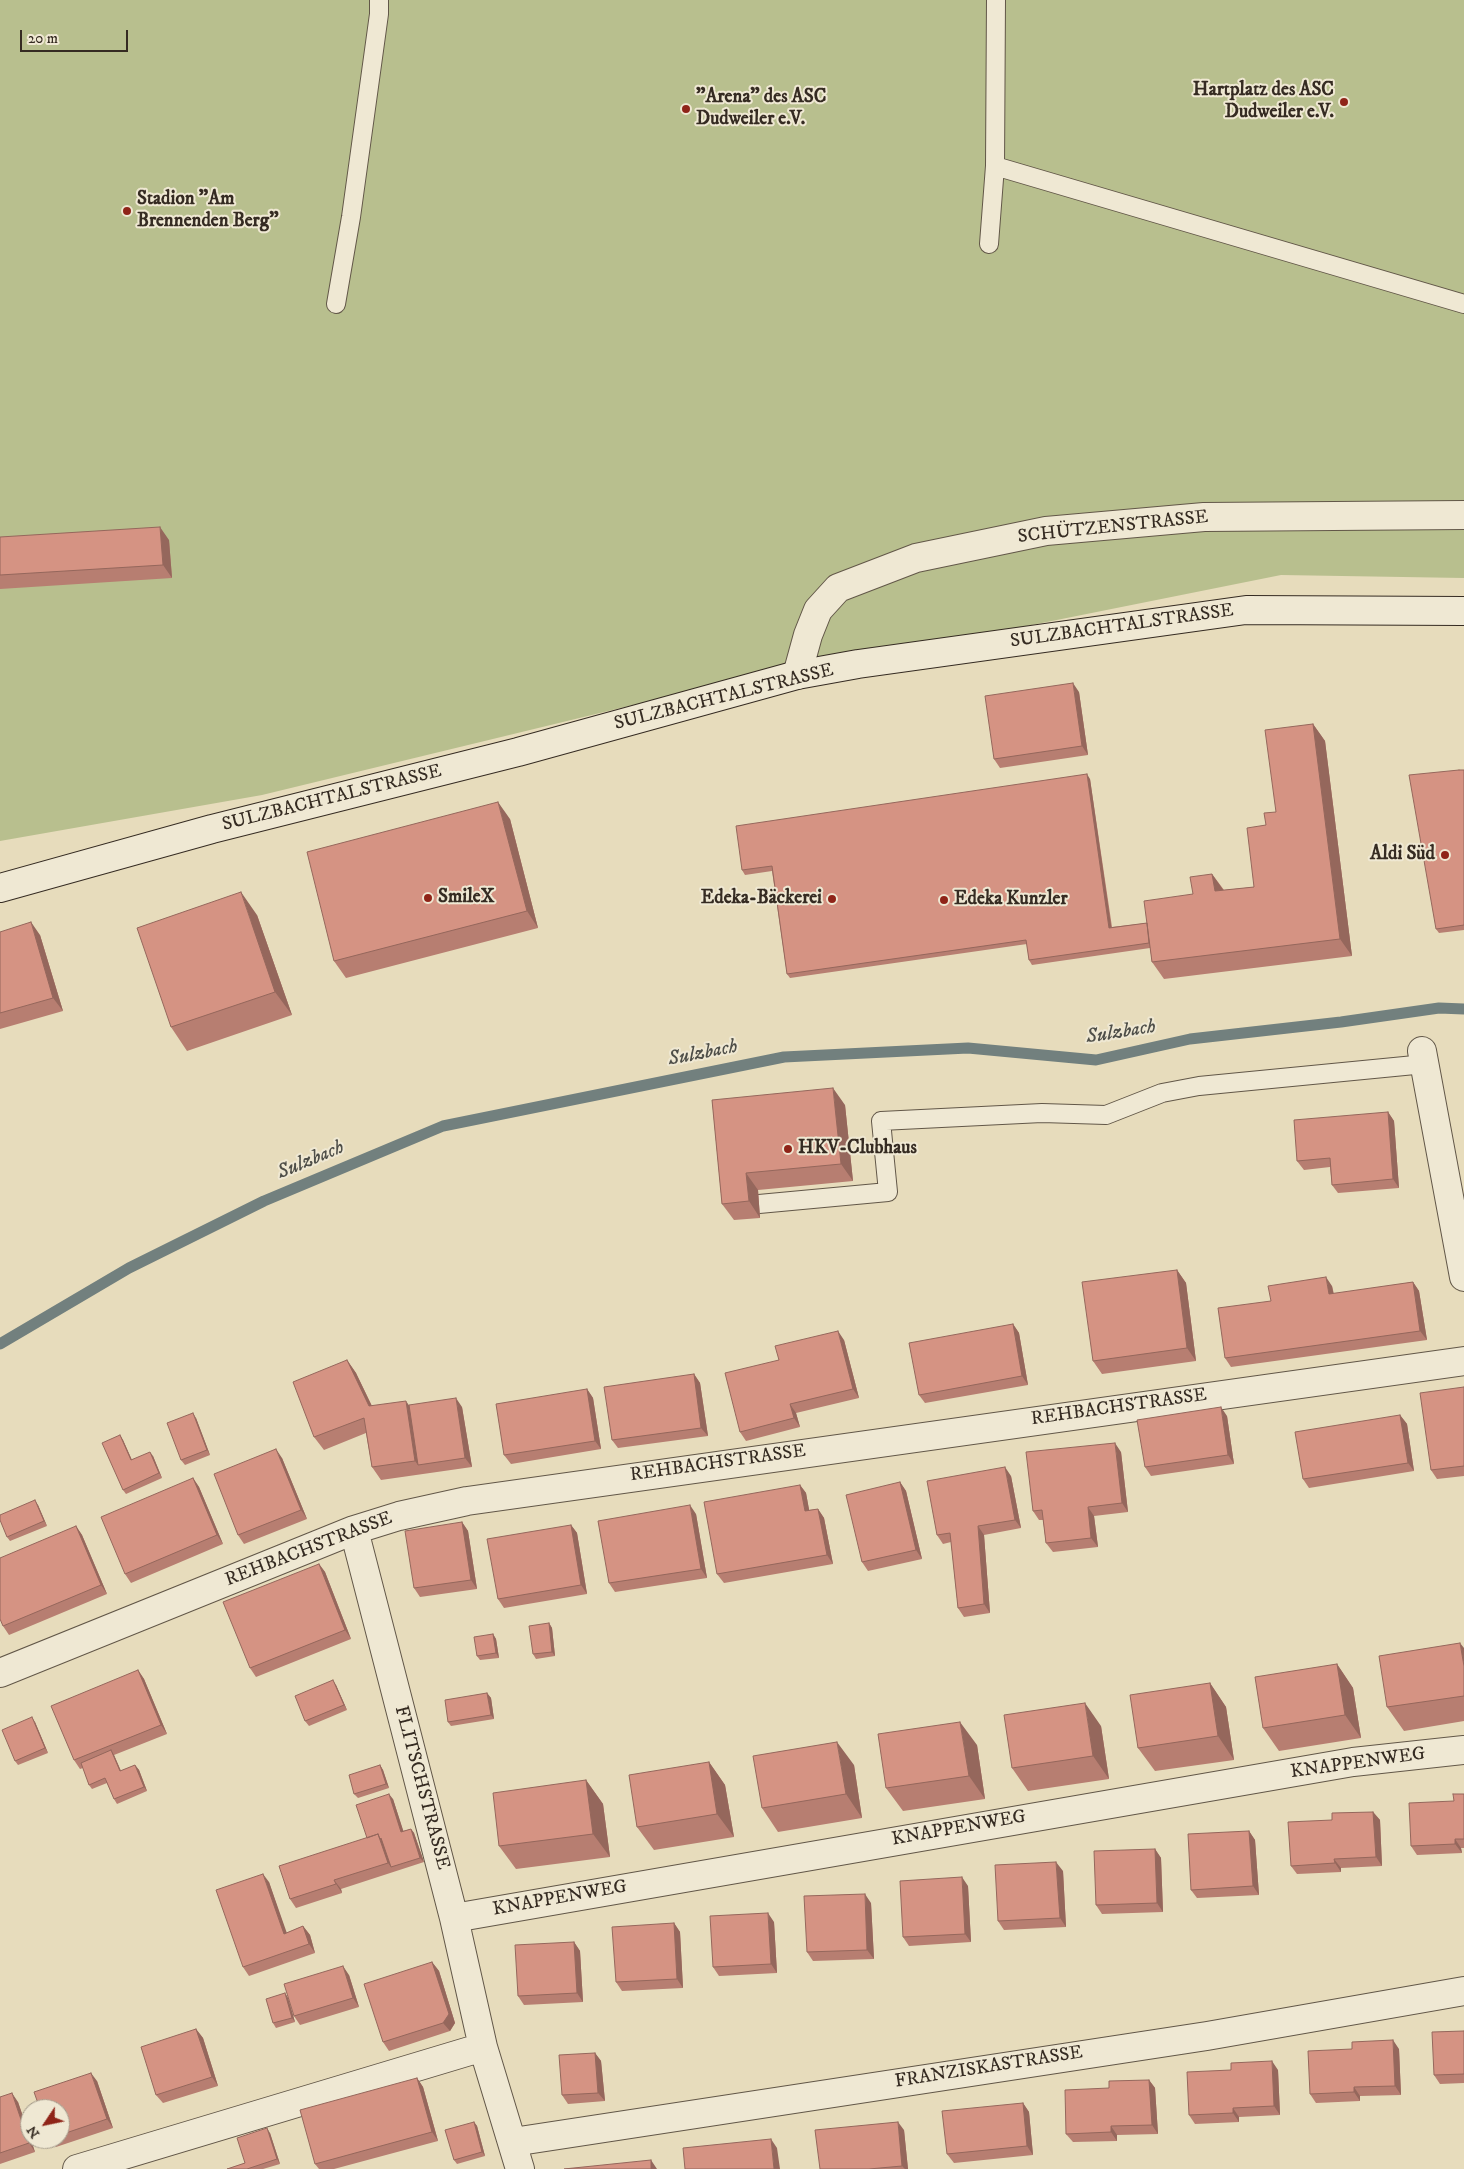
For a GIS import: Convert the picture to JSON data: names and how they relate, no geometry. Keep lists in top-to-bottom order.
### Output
{
  "streets": {
    "street": [
      "SCHÜTZENSTRASSE",
      "SULZBACHTALSTRASSE",
      "REHBACHSTRASSE",
      "KNAPPENWEG",
      "FLITSCHSTRASSE",
      "FRANZISKASTRASSE"
    ]
  },
  "crossings": [
    ["SCHÜTZENSTRASSE", "SULZBACHTALSTRASSE"],
    ["REHBACHSTRASSE", "FLITSCHSTRASSE"],
    ["KNAPPENWEG", "FLITSCHSTRASSE"],
    ["FLITSCHSTRASSE", "FRANZISKASTRASSE"]
  ],
  "water": ["Sulzbach"],
  "places": [
    "Hartplatz des ASC Dudweiler e.V.",
    "\"Arena\" des ASC Dudweiler e.V.",
    "Stadion \"Am Brennenden Berg\"",
    "Aldi Süd",
    "SmileX",
    "Edeka-Bäckerei",
    "Edeka Kunzler",
    "HKV-Clubhaus"
  ],
  "scale_bar": "20 m",
  "north": "bottom left"
}
